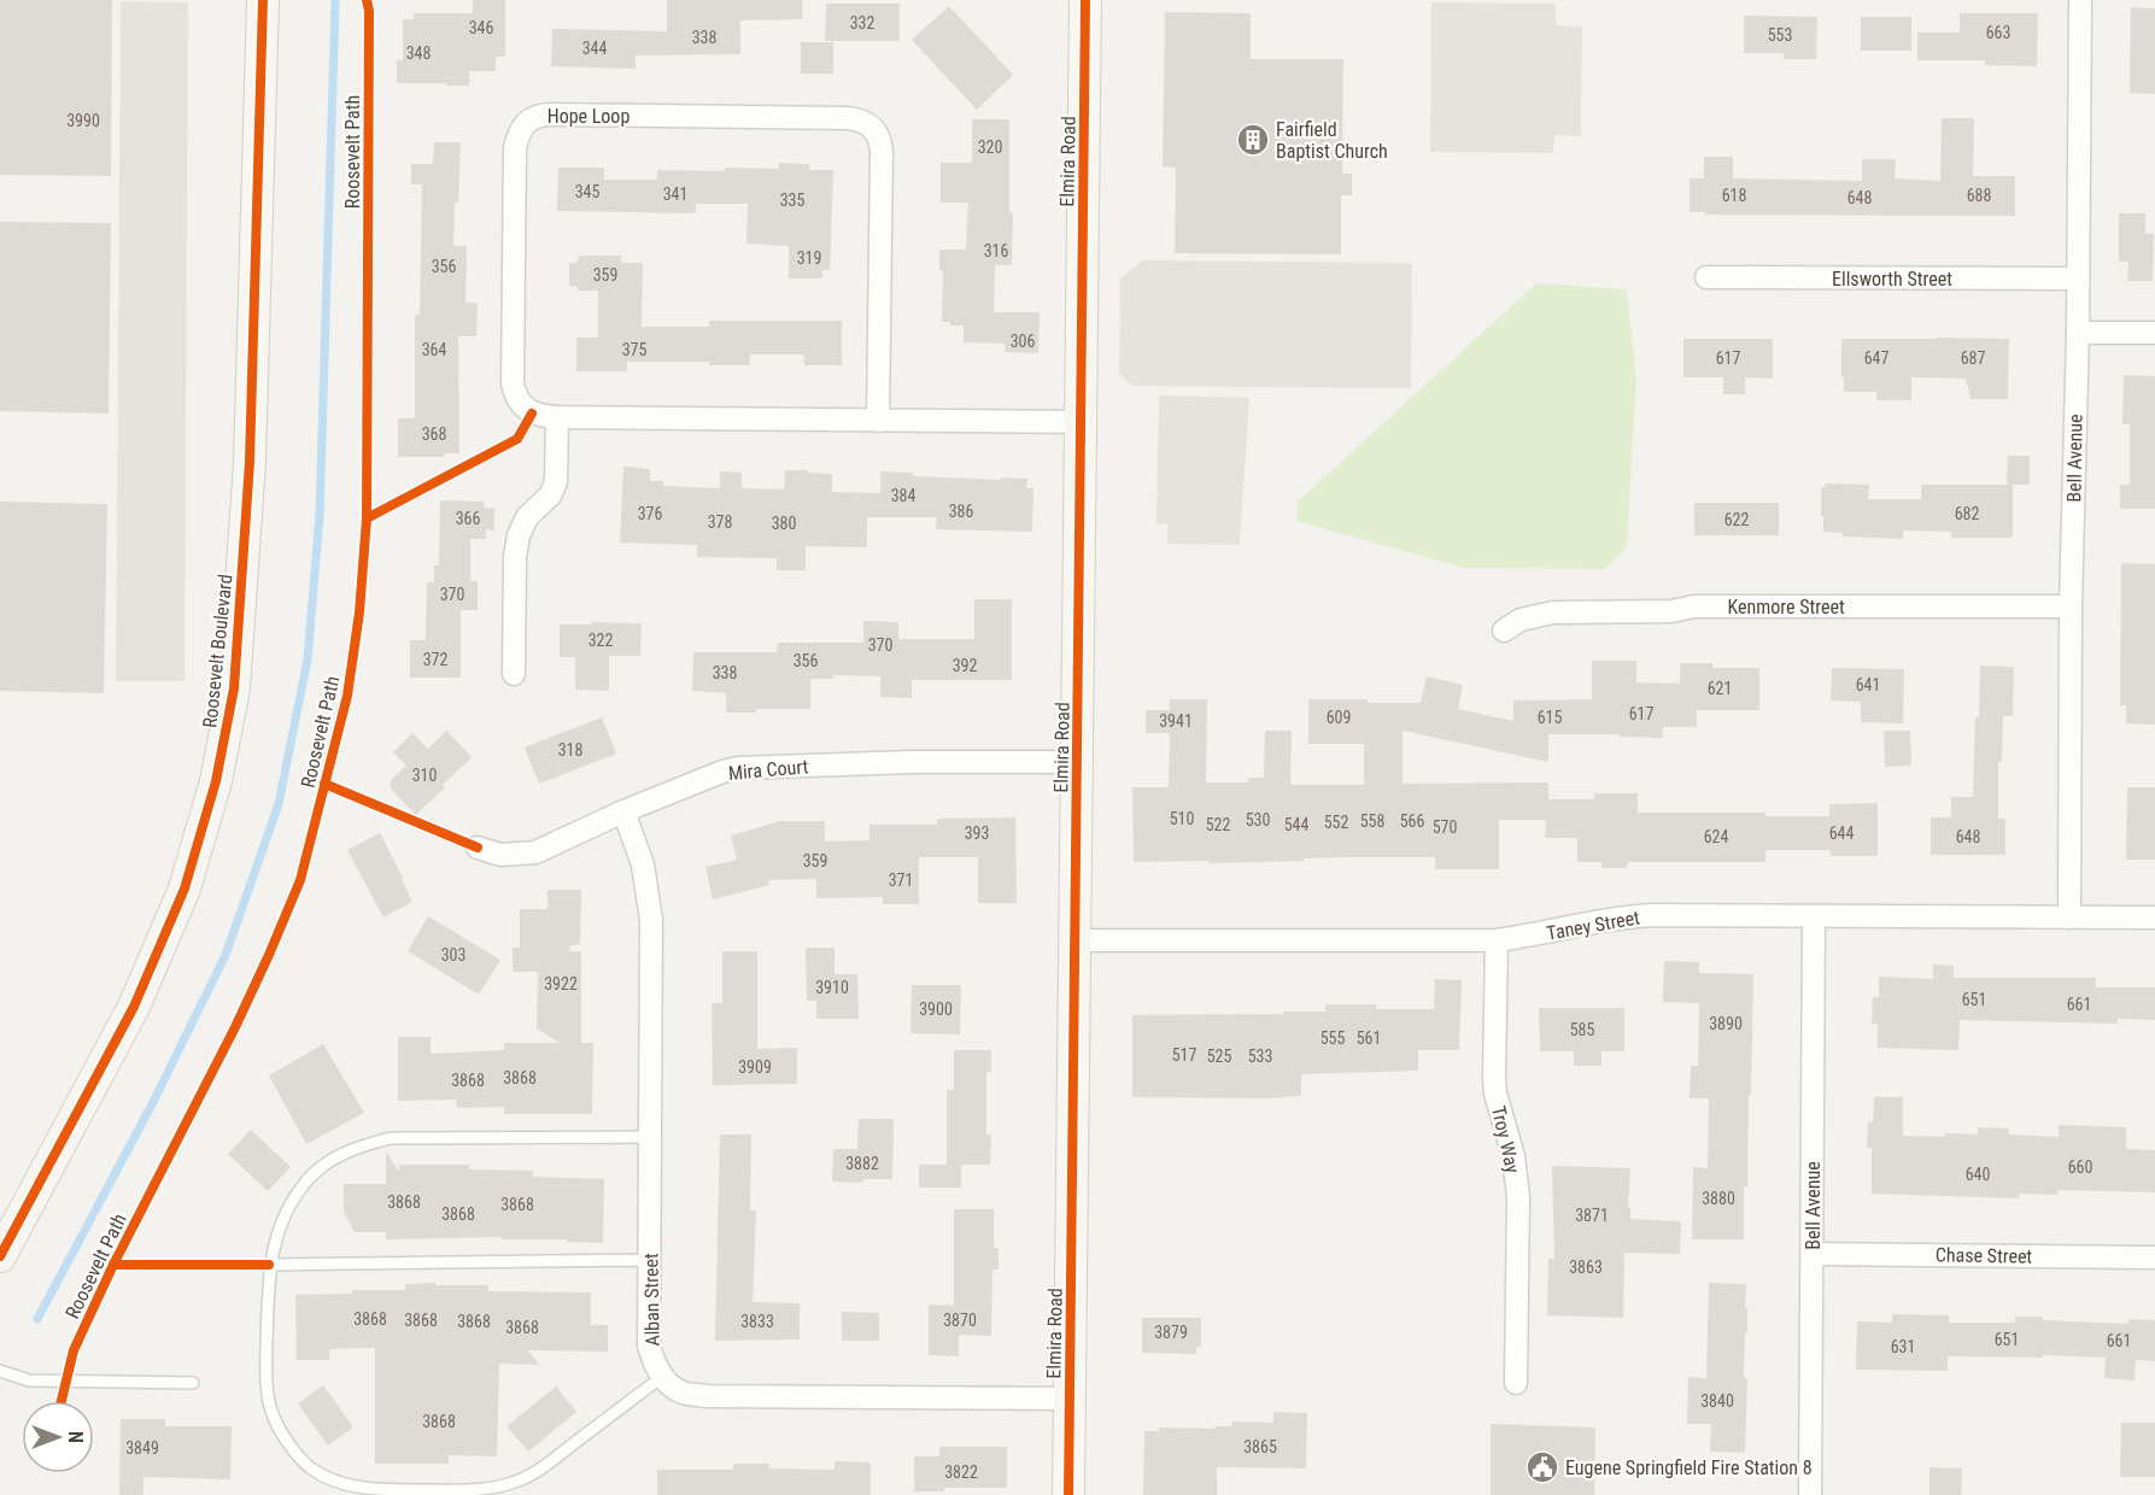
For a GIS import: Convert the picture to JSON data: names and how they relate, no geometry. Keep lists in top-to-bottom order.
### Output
{
  "streets": {
    "street": [
      "Hope Loop",
      "Elmira Road",
      "Ellsworth Street",
      "Bell Avenue",
      "Kenmore Street",
      "Roosevelt Boulevard",
      "Mira Court",
      "Taney Street",
      "Troy Way",
      "Chase Street",
      "Alban Street"
    ],
    "cycle path": ["Roosevelt Path"]
  },
  "crossings": [
    ["Hope Loop", "Elmira Road"],
    ["Elmira Road", "Mira Court"],
    ["Elmira Road", "Taney Street"],
    ["Ellsworth Street", "Bell Avenue"],
    ["Bell Avenue", "Kenmore Street"],
    ["Bell Avenue", "Taney Street"],
    ["Bell Avenue", "Chase Street"],
    ["Mira Court", "Alban Street"],
    ["Taney Street", "Troy Way"]
  ],
  "places": {
    "building": ["Fairfield Baptist Church"],
    "public building": ["Eugene Springfield Fire Station 8"]
  },
  "house_numbers": [
    "332",
    "346",
    "663",
    "553",
    "338",
    "344",
    "348",
    "3990",
    "320",
    "345",
    "341",
    "618",
    "688",
    "648",
    "335",
    "316",
    "319",
    "356",
    "359",
    "306",
    "364",
    "375",
    "617",
    "647",
    "687",
    "368",
    "384",
    "386",
    "376",
    "682",
    "366",
    "622",
    "378",
    "380",
    "370",
    "322",
    "370",
    "372",
    "356",
    "392",
    "338",
    "641",
    "621",
    "617",
    "609",
    "615",
    "3941",
    "318",
    "310",
    "510",
    "530",
    "558",
    "566",
    "552",
    "522",
    "544",
    "570",
    "393",
    "644",
    "624",
    "648",
    "359",
    "371",
    "303",
    "3922",
    "3910",
    "651",
    "661",
    "3900",
    "3890",
    "585",
    "555",
    "561",
    "517",
    "525",
    "533",
    "3909",
    "3868",
    "3868",
    "3882",
    "660",
    "640",
    "3880",
    "3868",
    "3868",
    "3868",
    "3871",
    "3863",
    "3868",
    "3868",
    "3870",
    "3868",
    "3833",
    "3868",
    "3879",
    "651",
    "661",
    "631",
    "3840",
    "3868",
    "3865",
    "3849",
    "3822"
  ],
  "north": "right"
}
